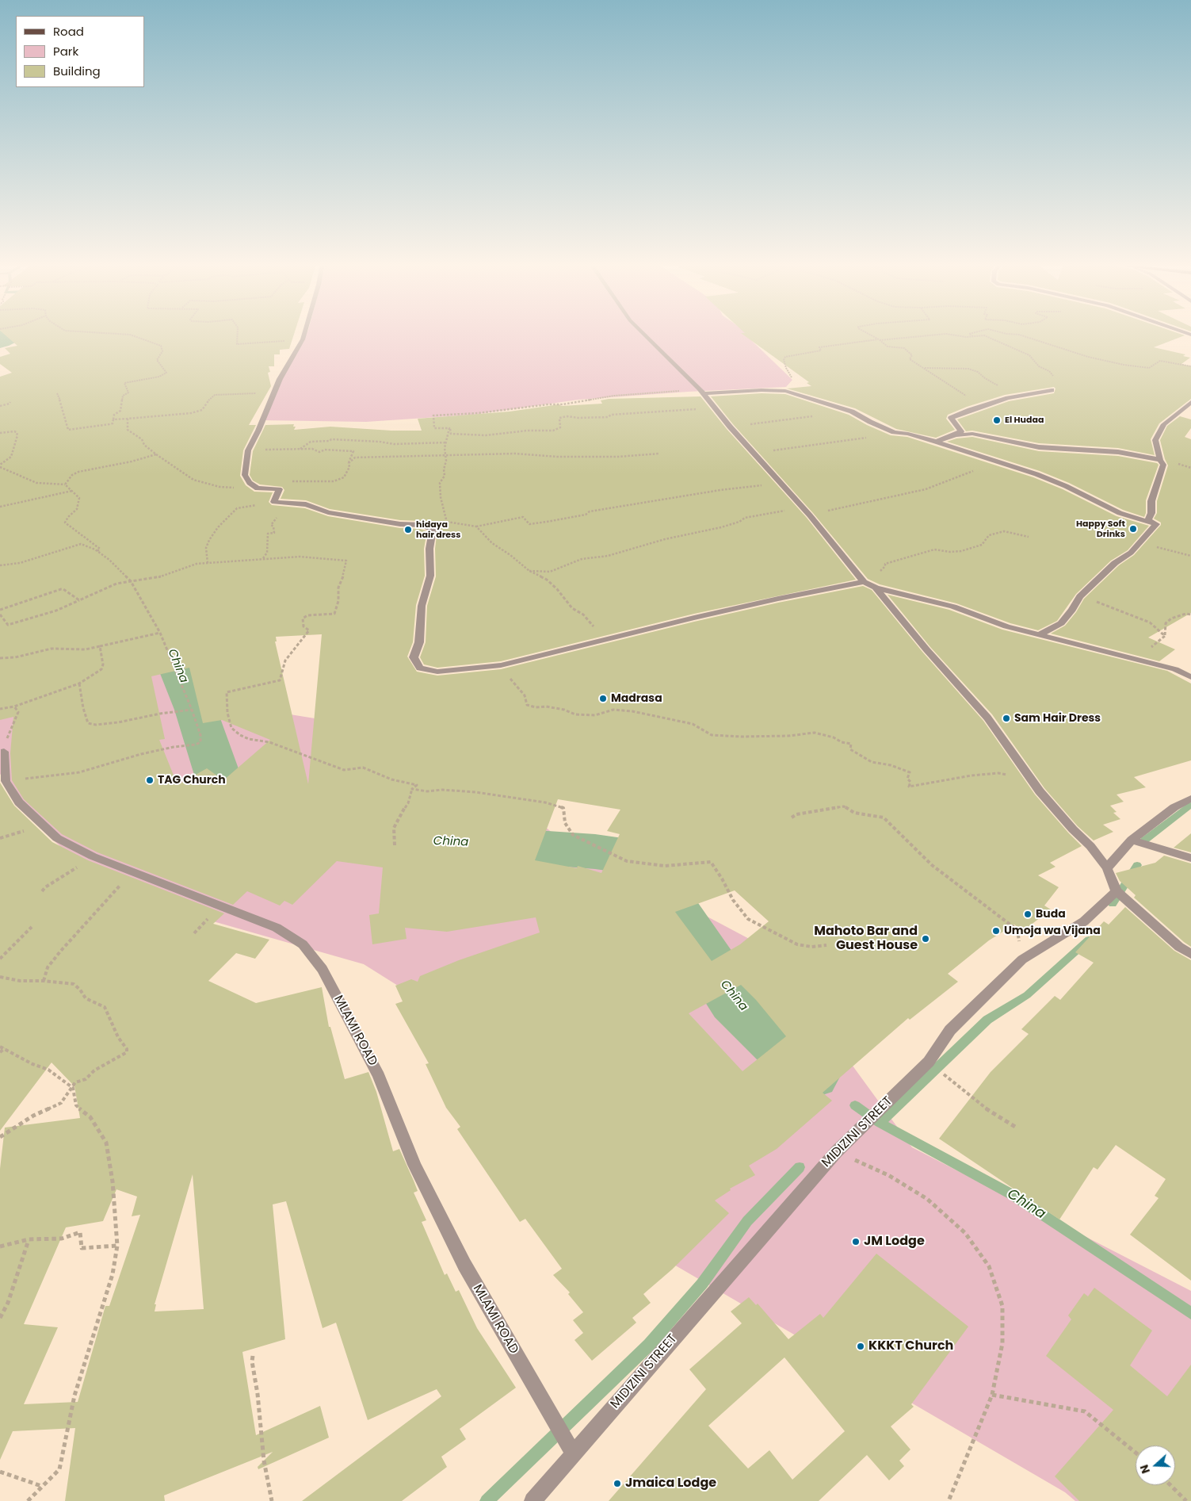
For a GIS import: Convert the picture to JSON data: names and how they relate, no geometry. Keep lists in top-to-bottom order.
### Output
{
  "streets": {
    "street": ["MLAMI ROAD", "MIDIZINI STREET"]
  },
  "crossings": [
    ["MLAMI ROAD", "MIDIZINI STREET"]
  ],
  "water": ["China"],
  "places": [
    "El Hudaa",
    "Happy Soft Drinks",
    "hidaya hair dress",
    "Madrasa",
    "Sam Hair Dress",
    "TAG Church",
    "Buda",
    "Umoja wa Vijana",
    "Mahoto Bar and Guest House",
    "JM Lodge",
    "KKKT Church",
    "Jmaica Lodge"
  ],
  "legend": ["Road", "Park", "Building"],
  "north": "left"
}
